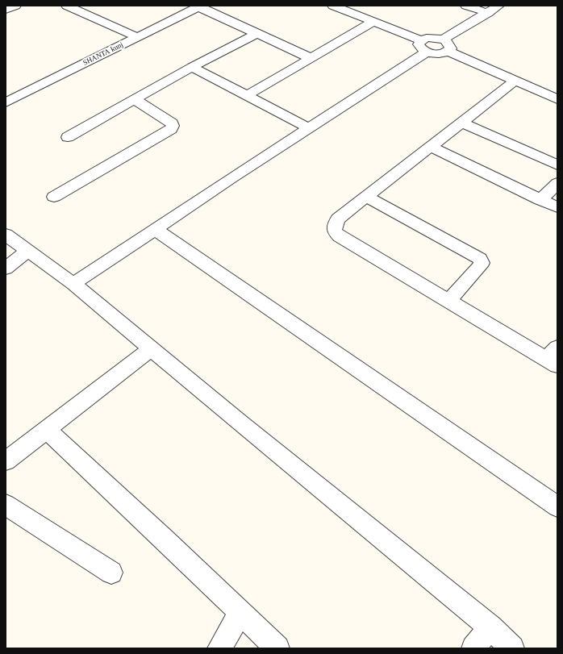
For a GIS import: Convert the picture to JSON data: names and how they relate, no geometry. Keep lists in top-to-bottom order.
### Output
{
  "streets": {
    "street": ["SHANTA kunj"]
  }
}
